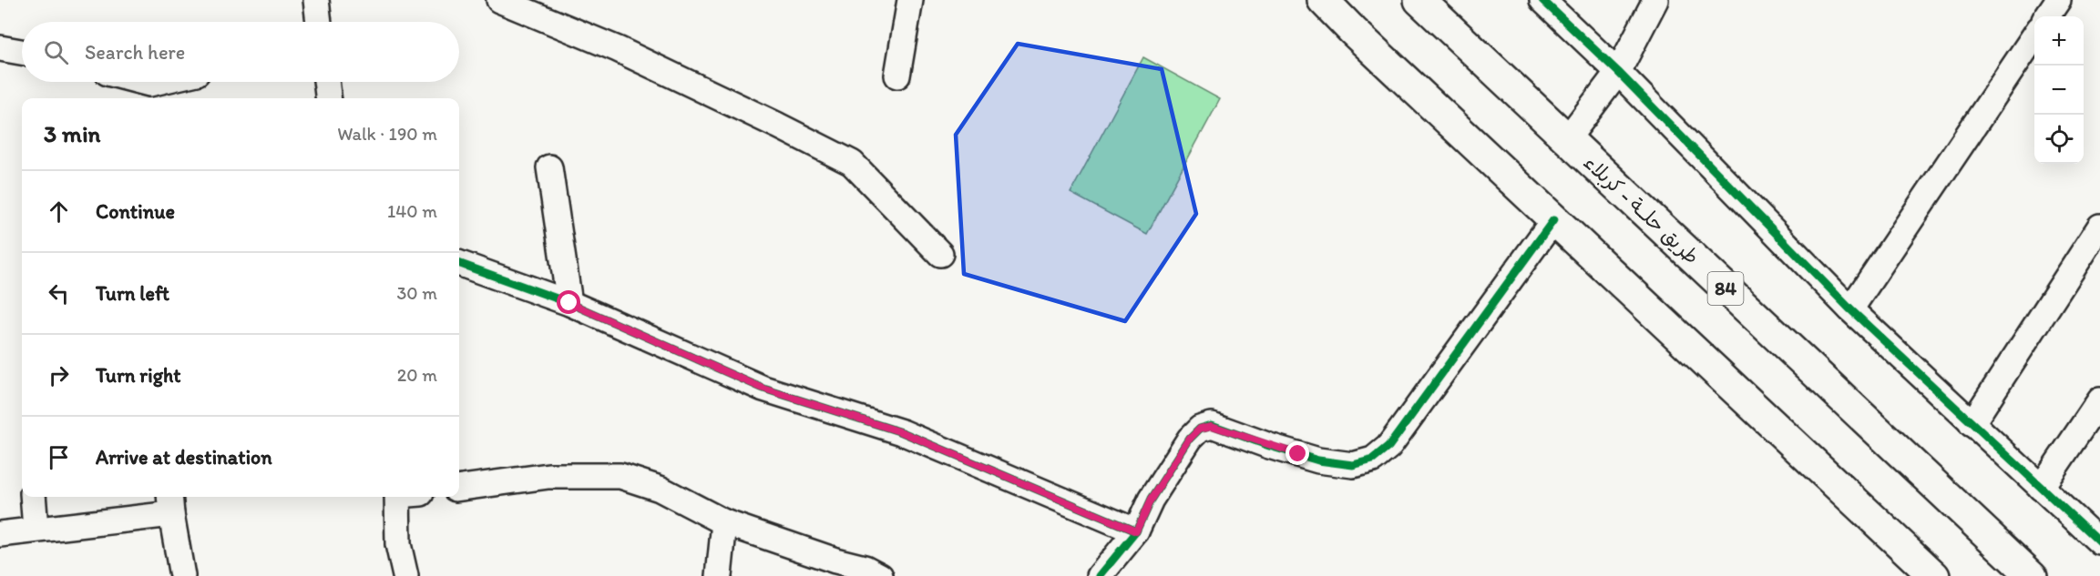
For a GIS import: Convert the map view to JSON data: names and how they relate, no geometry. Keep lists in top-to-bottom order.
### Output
{
  "streets": {
    "highway": ["طريق حلــة - كربلاء", "84"]
  },
  "page": {
    "map_buttons": ["+", "−"],
    "search": "Search here",
    "heading": ["3 min", "Walk · 190 m"],
    "list": [
      ["Continue", "140 m"],
      ["Turn left", "30 m"],
      ["Turn right", "20 m"],
      "Arrive at destination"
    ]
  }
}
